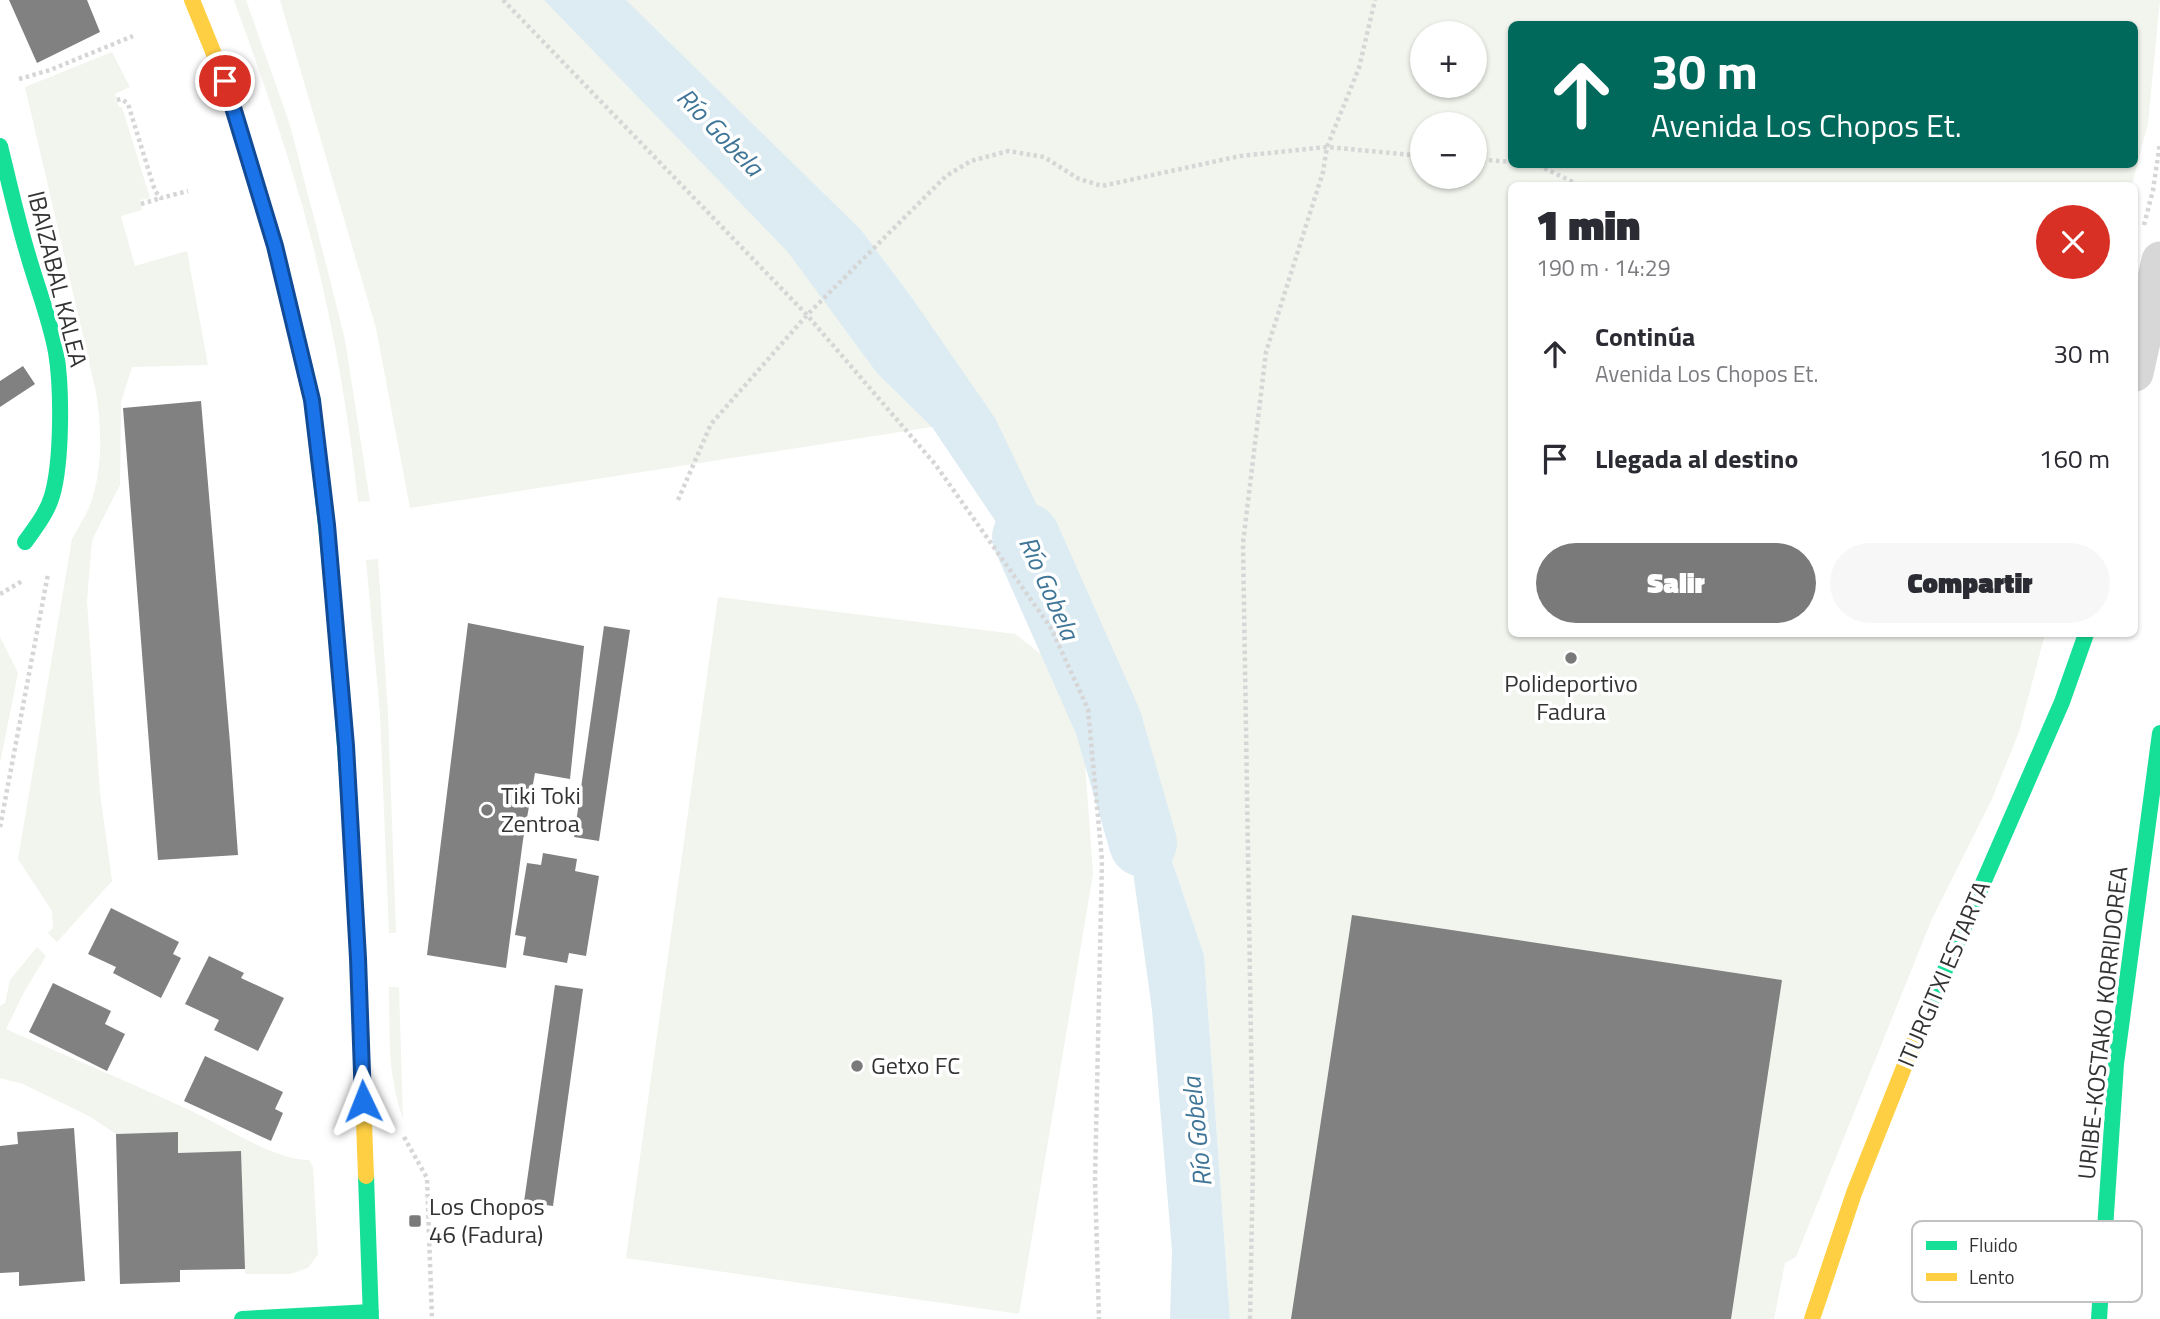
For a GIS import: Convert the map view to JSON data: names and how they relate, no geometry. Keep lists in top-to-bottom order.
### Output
{
  "streets": {
    "main road": ["IBAIZABAL KALEA", "ITURGITXI ESTARTA", "URIBE-KOSTAKO KORRIDOREA"]
  },
  "water": ["Río Gobela"],
  "places": {
    "other": ["Polideportivo Fadura", "Tiki Toki Zentroa", "Getxo FC"],
    "transit": ["Los Chopos 46 (Fadura)"]
  },
  "legend": ["Fluido", "Lento"],
  "page": {
    "map_buttons": ["+", "−"],
    "turn": ["30 m", "Avenida Los Chopos Et."],
    "heading": ["1 min", "190 m · 14:29"],
    "list": [
      {
        "name": "Continúa",
        "note": "Avenida Los Chopos Et.",
        "value": "30 m"
      },
      {
        "name": "Llegada al destino",
        "value": "160 m"
      }
    ],
    "buttons": ["Salir", "Compartir"]
  }
}
